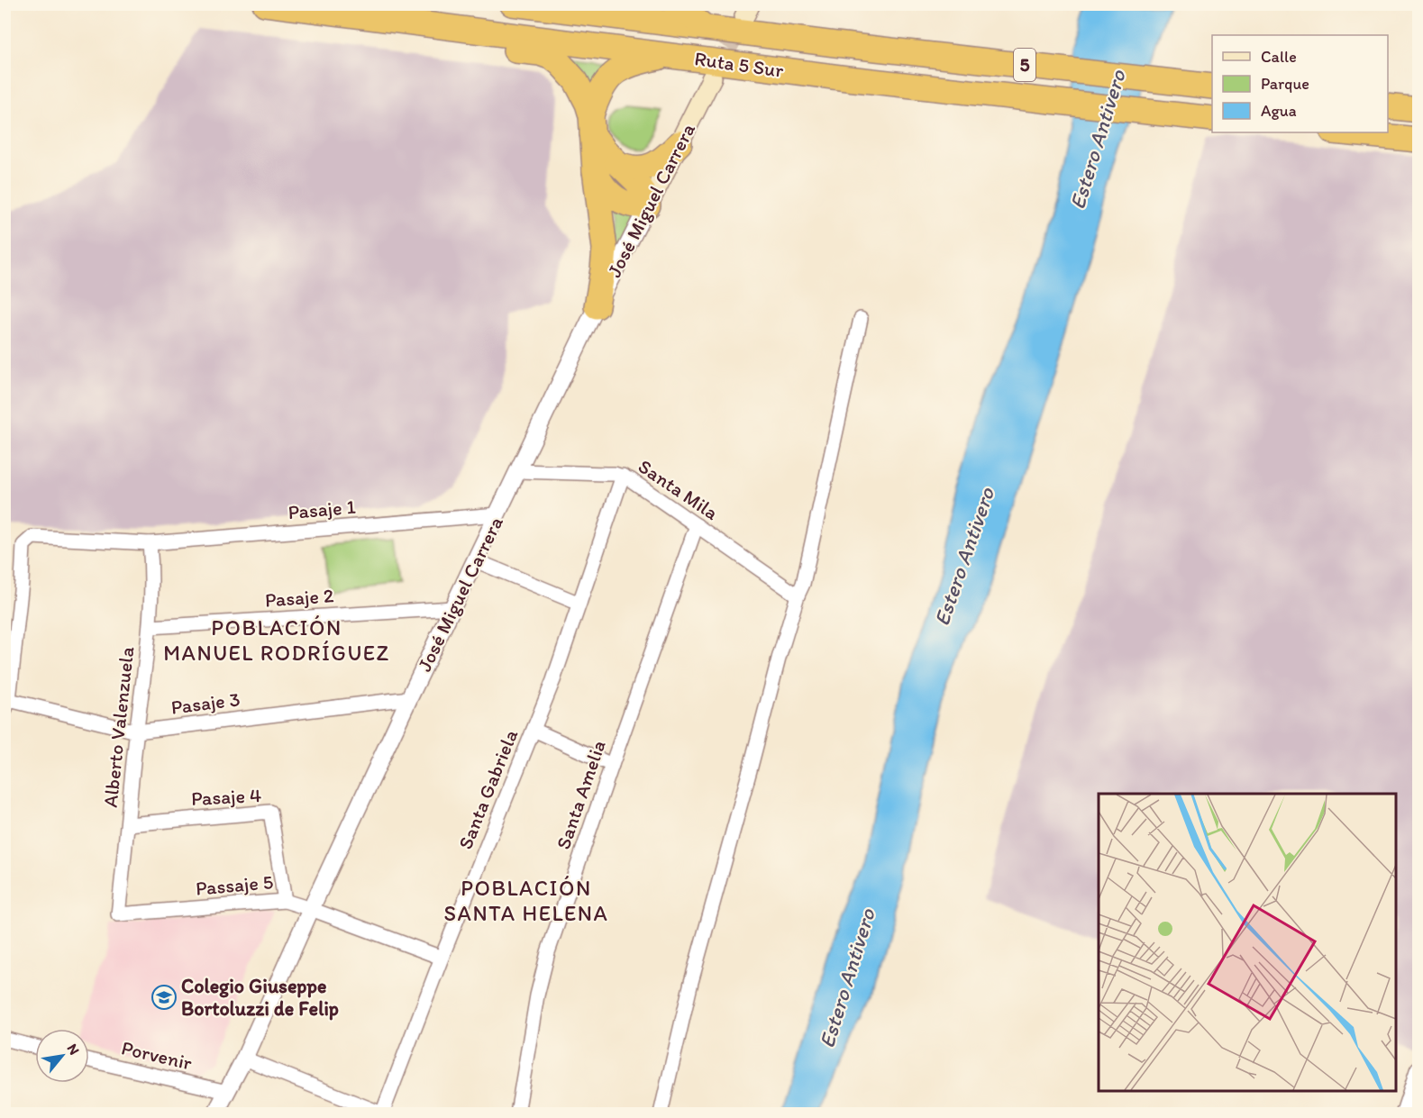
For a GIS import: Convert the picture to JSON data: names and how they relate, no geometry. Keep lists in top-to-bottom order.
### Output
{
  "streets": {
    "highway": ["Ruta 5 Sur", "5"],
    "main road": ["José Miguel Carrera"],
    "street": [
      "Santa Mila",
      "Pasaje 1",
      "Pasaje 2",
      "Pasaje 3",
      "Alberto Valenzuela",
      "Santa Gabriela",
      "Santa Amelia",
      "Pasaje 4",
      "Passaje 5",
      "Porvenir"
    ]
  },
  "crossings": [
    ["José Miguel Carrera", "Santa Mila"],
    ["José Miguel Carrera", "Pasaje 1"],
    ["José Miguel Carrera", "Pasaje 2"],
    ["José Miguel Carrera", "Pasaje 3"],
    ["José Miguel Carrera", "Passaje 5"],
    ["José Miguel Carrera", "Porvenir"],
    ["Santa Mila", "Santa Gabriela"],
    ["Santa Mila", "Santa Amelia"],
    ["Pasaje 1", "Pasaje 3"],
    ["Pasaje 1", "Alberto Valenzuela"],
    ["Pasaje 2", "Alberto Valenzuela"],
    ["Pasaje 3", "Alberto Valenzuela"],
    ["Alberto Valenzuela", "Pasaje 4"],
    ["Alberto Valenzuela", "Passaje 5"],
    ["Santa Gabriela", "Passaje 5"],
    ["Pasaje 4", "Passaje 5"]
  ],
  "districts": ["POBLACIÓN MANUEL RODRÍGUEZ", "POBLACIÓN SANTA HELENA"],
  "water": ["Estero Antivero"],
  "places": {
    "school or university": ["Colegio Giuseppe Bortoluzzi de Felip"]
  },
  "legend": ["Calle", "Parque", "Agua"],
  "north": "top right"
}
